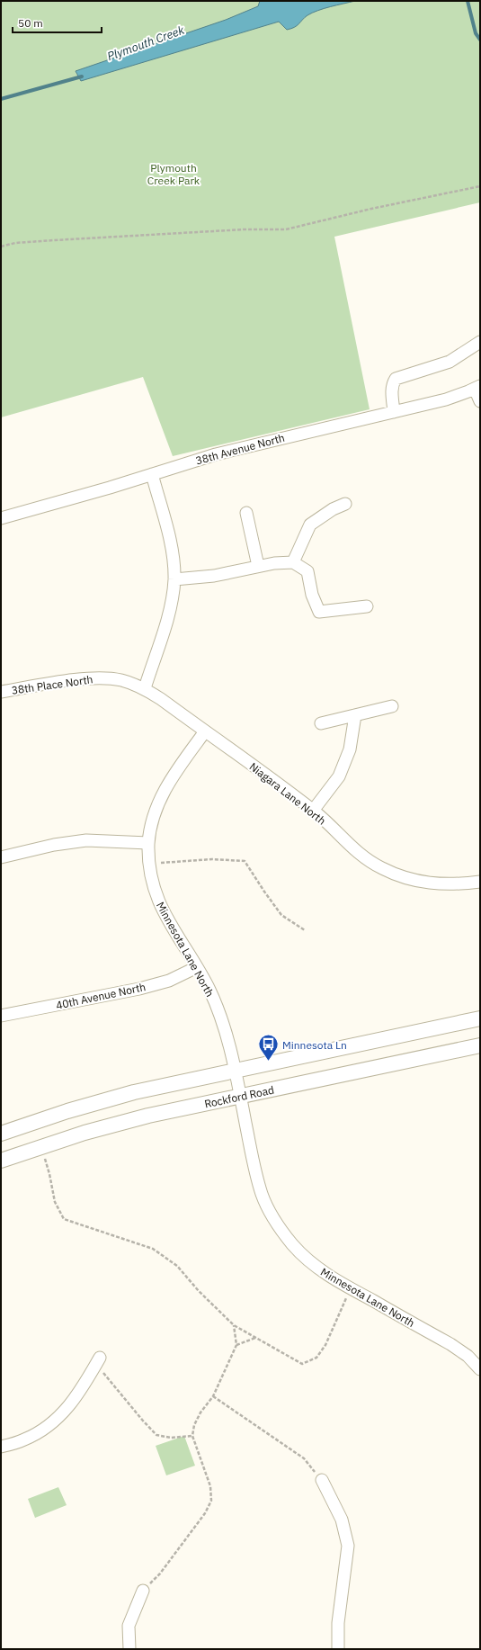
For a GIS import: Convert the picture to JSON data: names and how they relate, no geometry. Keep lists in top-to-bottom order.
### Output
{
  "streets": {
    "main road": ["Rockford Road"],
    "street": [
      "38th Avenue North",
      "38th Place North",
      "Niagara Lane North",
      "Minnesota Lane North",
      "40th Avenue North"
    ]
  },
  "crossings": [
    ["38th Place North", "Niagara Lane North"],
    ["Niagara Lane North", "Minnesota Lane North"],
    ["Minnesota Lane North", "40th Avenue North"],
    ["Minnesota Lane North", "Rockford Road"]
  ],
  "water": ["Plymouth Creek"],
  "parks": ["Plymouth Creek Park"],
  "places": {
    "bus stop": ["Minnesota Ln"]
  },
  "scale_bar": "50 m"
}
